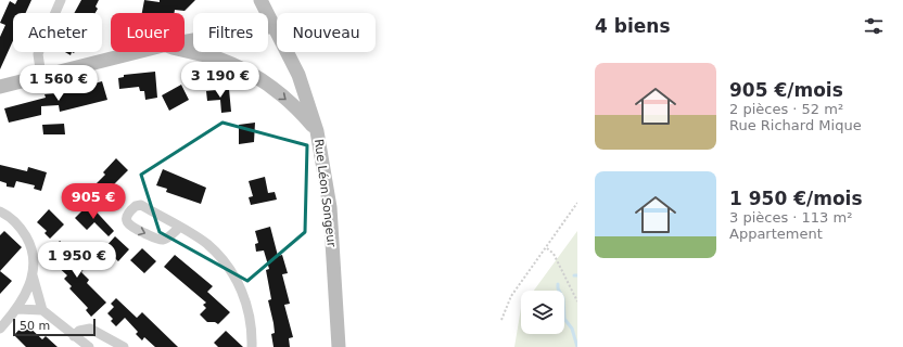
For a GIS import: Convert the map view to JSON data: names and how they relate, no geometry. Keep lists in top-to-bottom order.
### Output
{
  "streets": {
    "street": ["Rue Léon Songeur"]
  },
  "scale_bar": "50 m",
  "page": {
    "heading": "4 biens",
    "chip": [
      "Acheter",
      "Louer",
      "Filtres",
      "Nouveau"
    ],
    "list": [
      {
        "name": "905 €/mois",
        "note": "2 pièces · 52 m² · Rue Richard Mique"
      },
      {
        "name": "1 950 €/mois",
        "note": "3 pièces · 113 m² · Appartement"
      }
    ],
    "price": [
      "3 190 €",
      "1 560 €",
      "905 €",
      "1 950 €"
    ],
    "scale": "50 m"
  }
}
